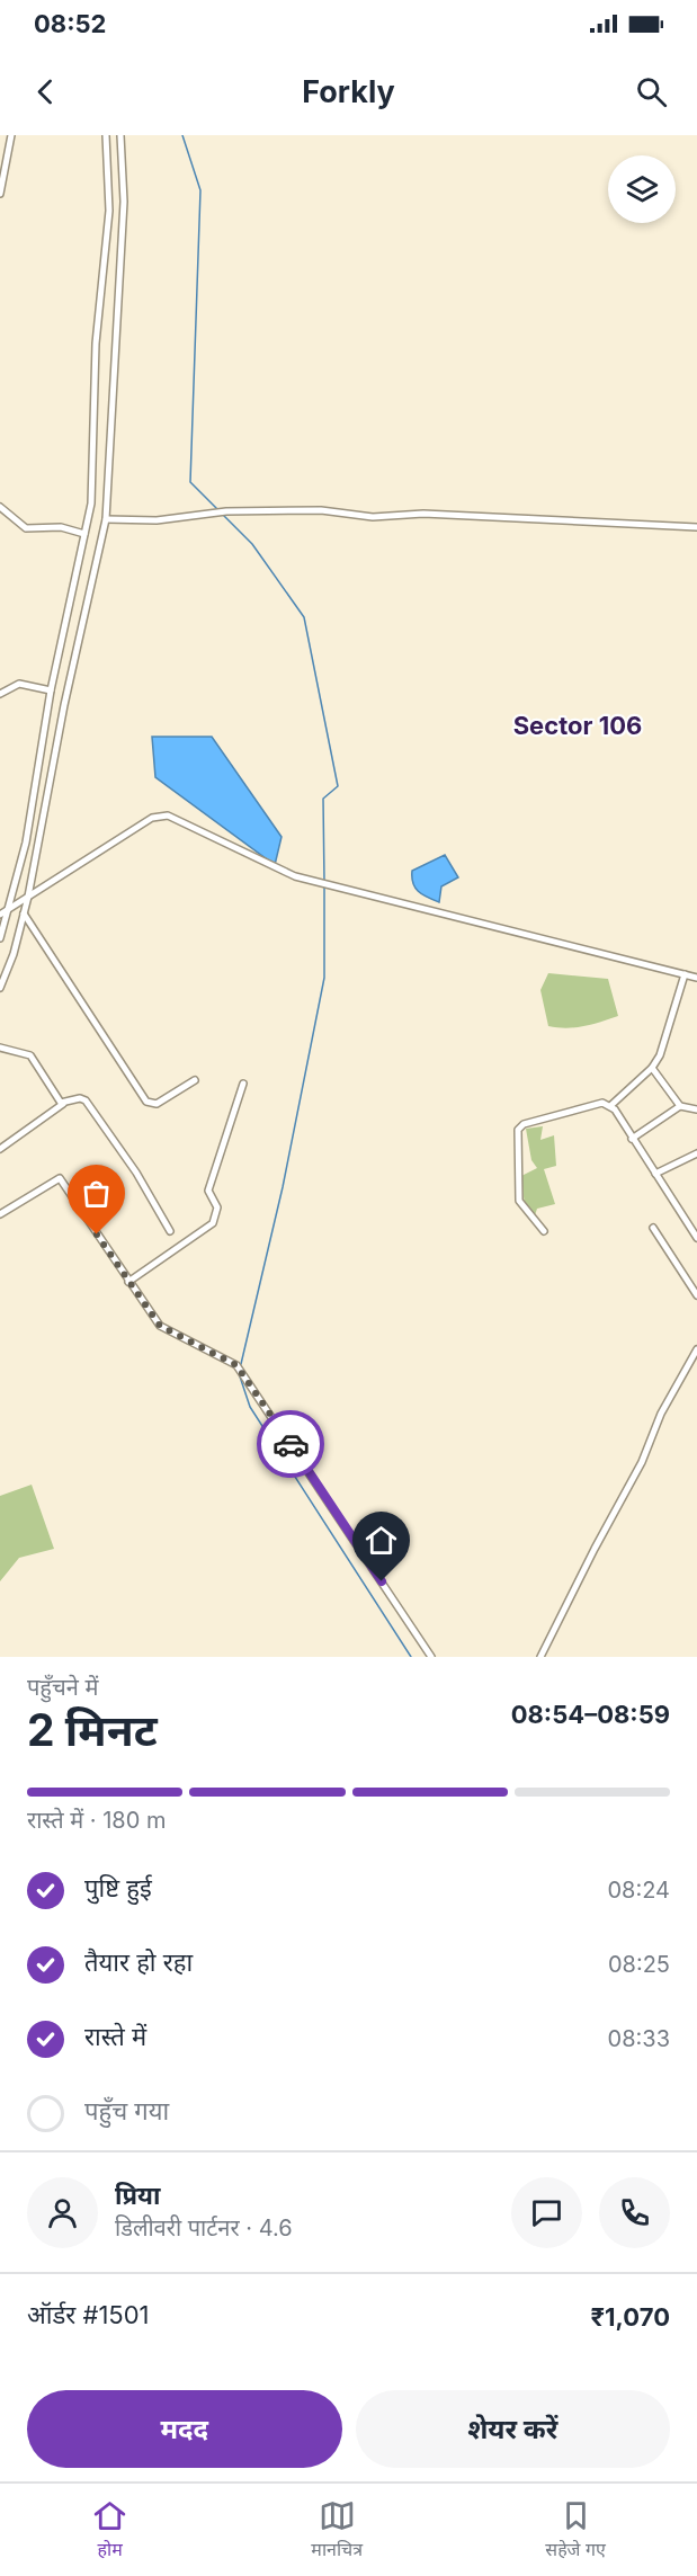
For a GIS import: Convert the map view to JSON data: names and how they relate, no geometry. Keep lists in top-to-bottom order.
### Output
{
  "districts": ["Sector 106"],
  "page": {
    "status": "08:52",
    "header": "Forkly",
    "heading": ["2 मिनट", "पहुँचने में", "08:54–08:59"],
    "panel": [
      "प्रिया",
      "डिलीवरी पार्टनर · 4.6",
      "ऑर्डर #1501",
      "₹1,070"
    ],
    "bar": "रास्ते में · 180 m",
    "list": [
      ["पुष्टि हुई", "08:24"],
      ["तैयार हो रहा", "08:25"],
      ["रास्ते में", "08:33"],
      "पहुँच गया"
    ],
    "buttons": ["मदद", "शेयर करें"],
    "tabs": ["होम", "मानचित्र", "सहेजे गए"]
  }
}
